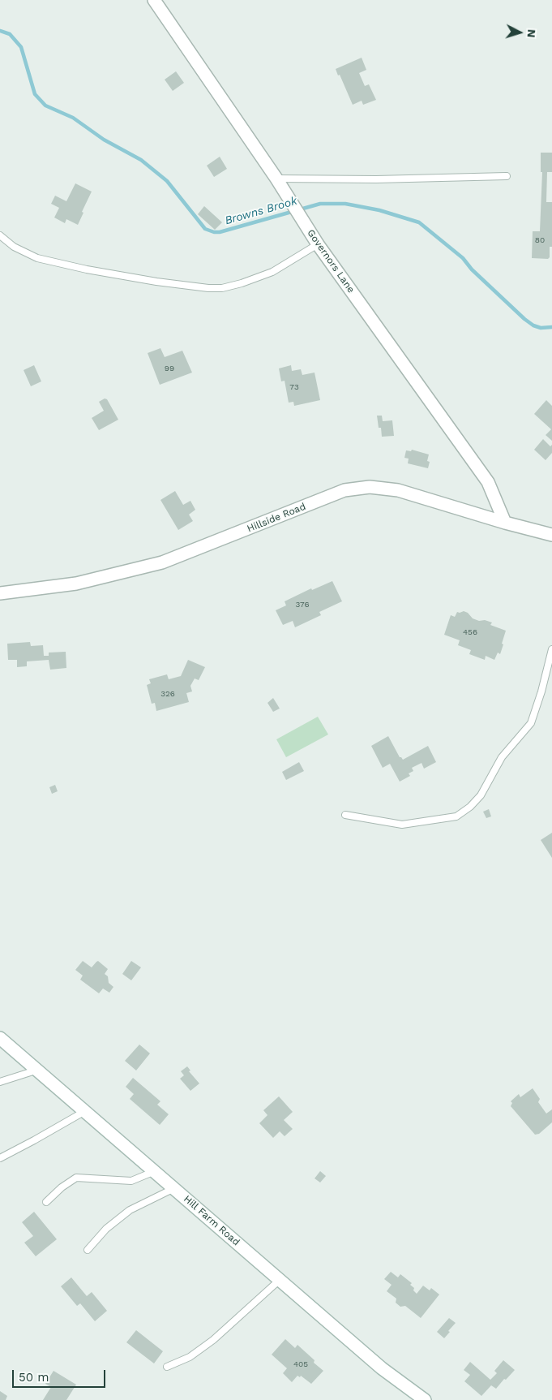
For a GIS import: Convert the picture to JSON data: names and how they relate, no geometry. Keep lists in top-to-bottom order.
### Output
{
  "streets": {
    "street": ["Governors Lane", "Hillside Road", "Hill Farm Road"]
  },
  "crossings": [
    ["Governors Lane", "Hillside Road"]
  ],
  "water": ["Browns Brook"],
  "house_numbers": [
    "80",
    "99",
    "73",
    "376",
    "456",
    "326",
    "405"
  ],
  "scale_bar": "50 m",
  "north": "right"
}
